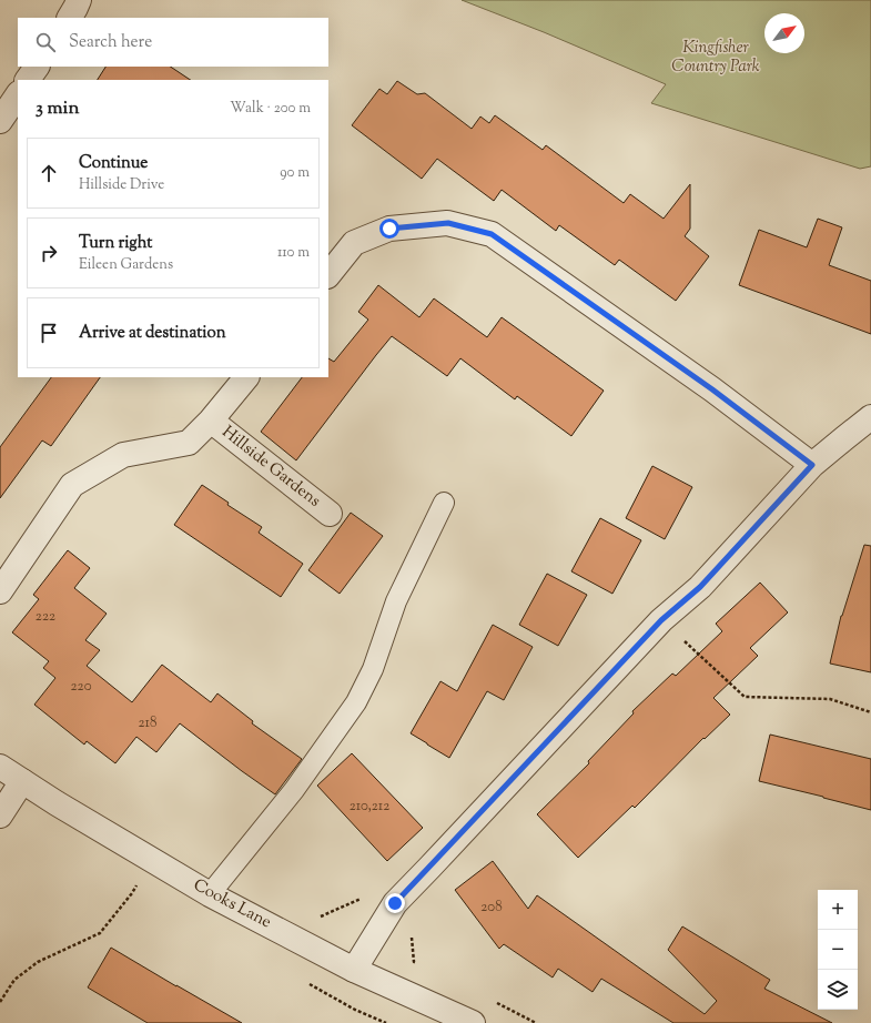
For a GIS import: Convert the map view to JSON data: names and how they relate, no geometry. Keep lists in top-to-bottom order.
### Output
{
  "streets": {
    "street": ["Hillside Gardens", "Cooks Lane"]
  },
  "parks": ["Kingfisher Country Park"],
  "house_numbers": [
    "222",
    "220",
    "218",
    "210,212",
    "208"
  ],
  "north": "top right",
  "page": {
    "search": "Search here",
    "heading": ["3 min", "Walk · 200 m"],
    "list": [
      ["Continue", "Hillside Drive", "90 m"],
      ["Turn right", "Eileen Gardens", "110 m"],
      "Arrive at destination"
    ],
    "map_buttons": ["+", "−"]
  }
}
